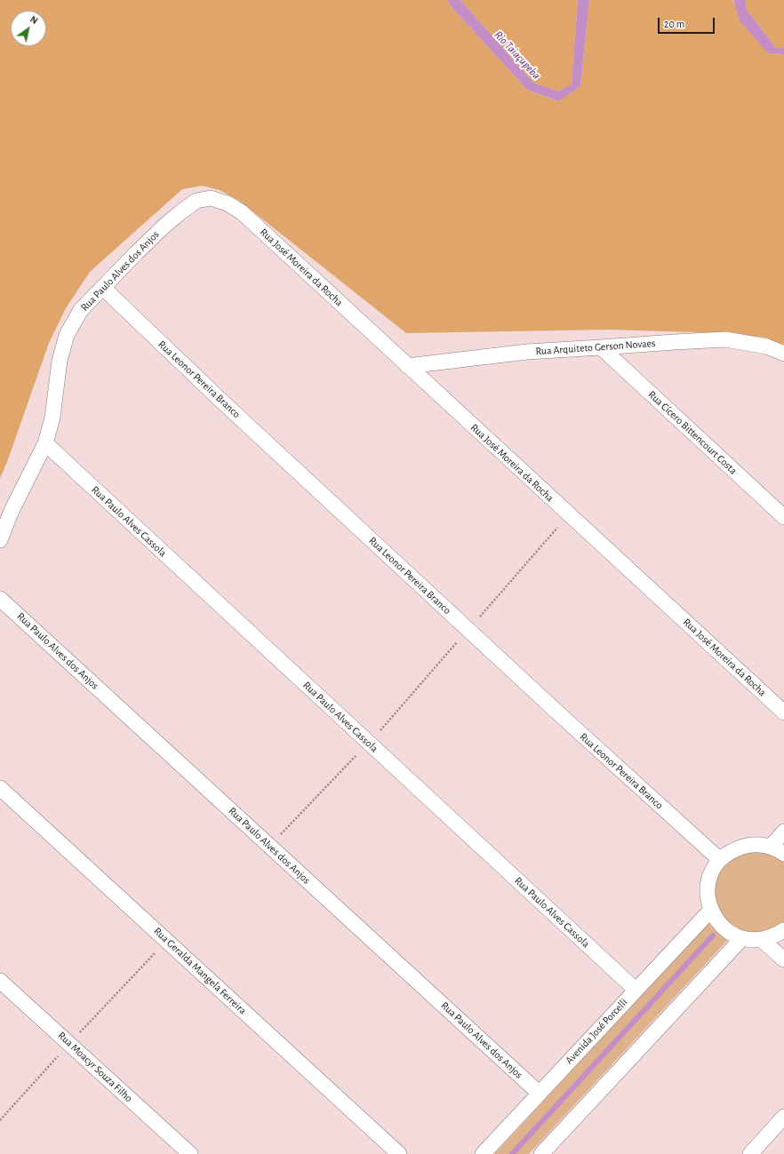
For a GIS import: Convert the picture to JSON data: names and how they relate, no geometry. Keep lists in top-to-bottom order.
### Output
{
  "streets": {
    "street": [
      "Rua José Moreira da Rocha",
      "Rua Paulo Alves dos Anjos",
      "Rua Arquiteto Gerson Novaes",
      "Rua Leonor Pereira Branco",
      "Rua Cícero Bittencourt Costa",
      "Rua Paulo Alves Cassola",
      "Rua Geralda Mangela Ferreira",
      "Avenida José Porcelli",
      "Rua Moacyr Souza Filho"
    ]
  },
  "crossings": [
    ["Rua José Moreira da Rocha", "Rua Paulo Alves dos Anjos"],
    ["Rua José Moreira da Rocha", "Rua Arquiteto Gerson Novaes"],
    ["Rua Paulo Alves dos Anjos", "Rua Leonor Pereira Branco"],
    ["Rua Paulo Alves dos Anjos", "Rua Paulo Alves Cassola"],
    ["Rua Paulo Alves dos Anjos", "Avenida José Porcelli"],
    ["Rua Arquiteto Gerson Novaes", "Rua Cícero Bittencourt Costa"],
    ["Rua Paulo Alves Cassola", "Avenida José Porcelli"]
  ],
  "water": ["Rio Taiaçupeba"],
  "scale_bar": "20 m",
  "north": "top right"
}
